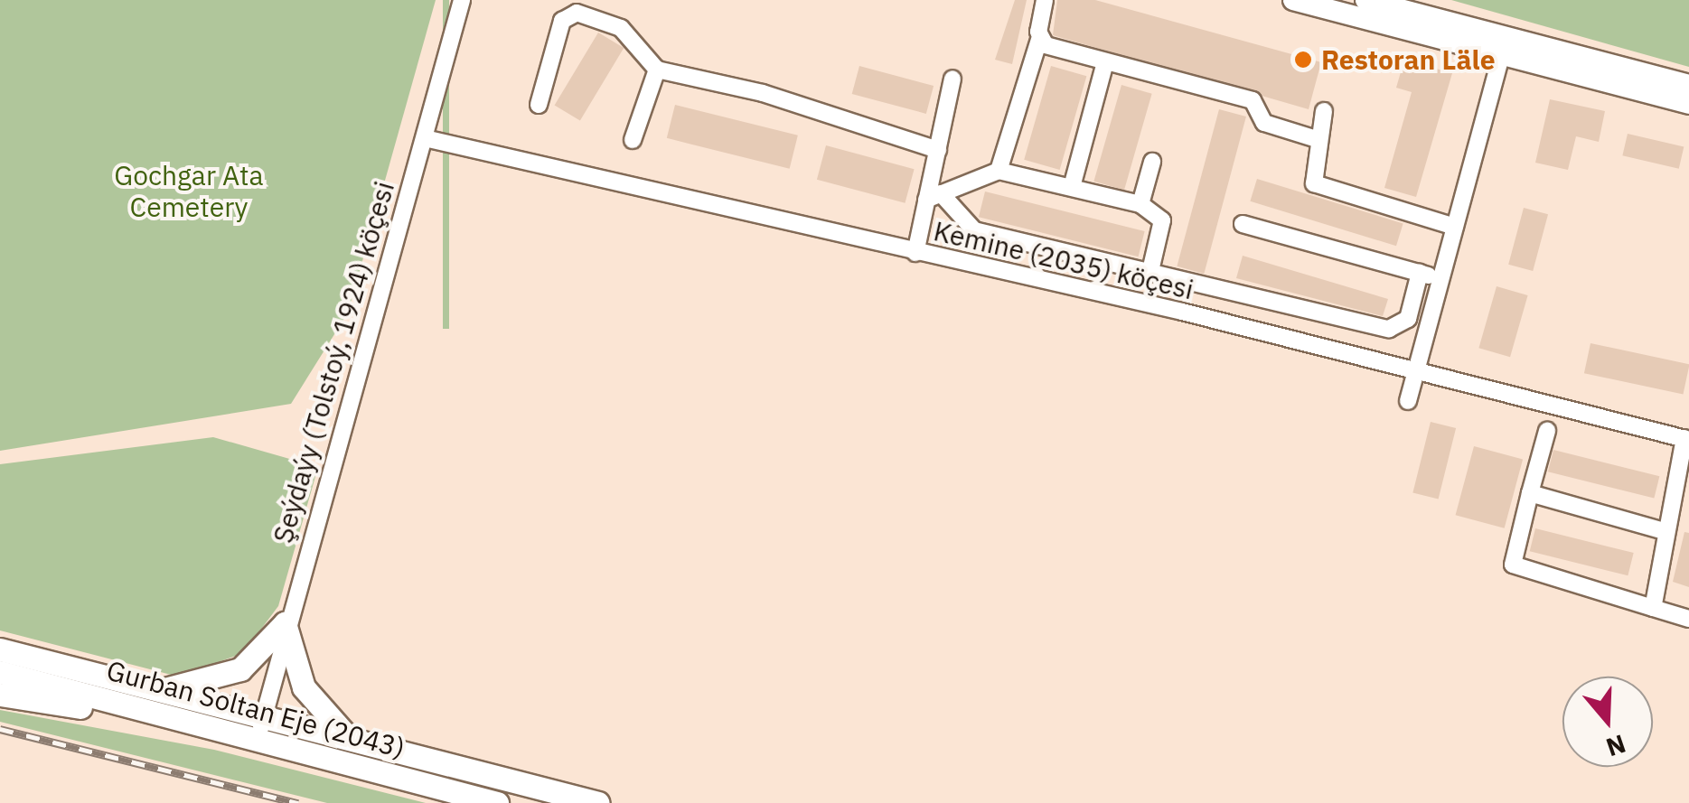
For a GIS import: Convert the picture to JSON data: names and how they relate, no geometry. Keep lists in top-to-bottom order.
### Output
{
  "streets": {
    "highway": ["Gurban Soltan Eje (2043)"],
    "street": ["Kemine (2035) köçesi", "Şeýdaýy (Tolstoý, 1924) köçesi"]
  },
  "crossings": [
    ["Kemine (2035) köçesi", "Şeýdaýy (Tolstoý, 1924) köçesi"],
    ["Şeýdaýy (Tolstoý, 1924) köçesi", "Gurban Soltan Eje (2043)"]
  ],
  "parks": ["Gochgar Ata Cemetery"],
  "places": ["Restoran Läle"],
  "north": "bottom"
}
